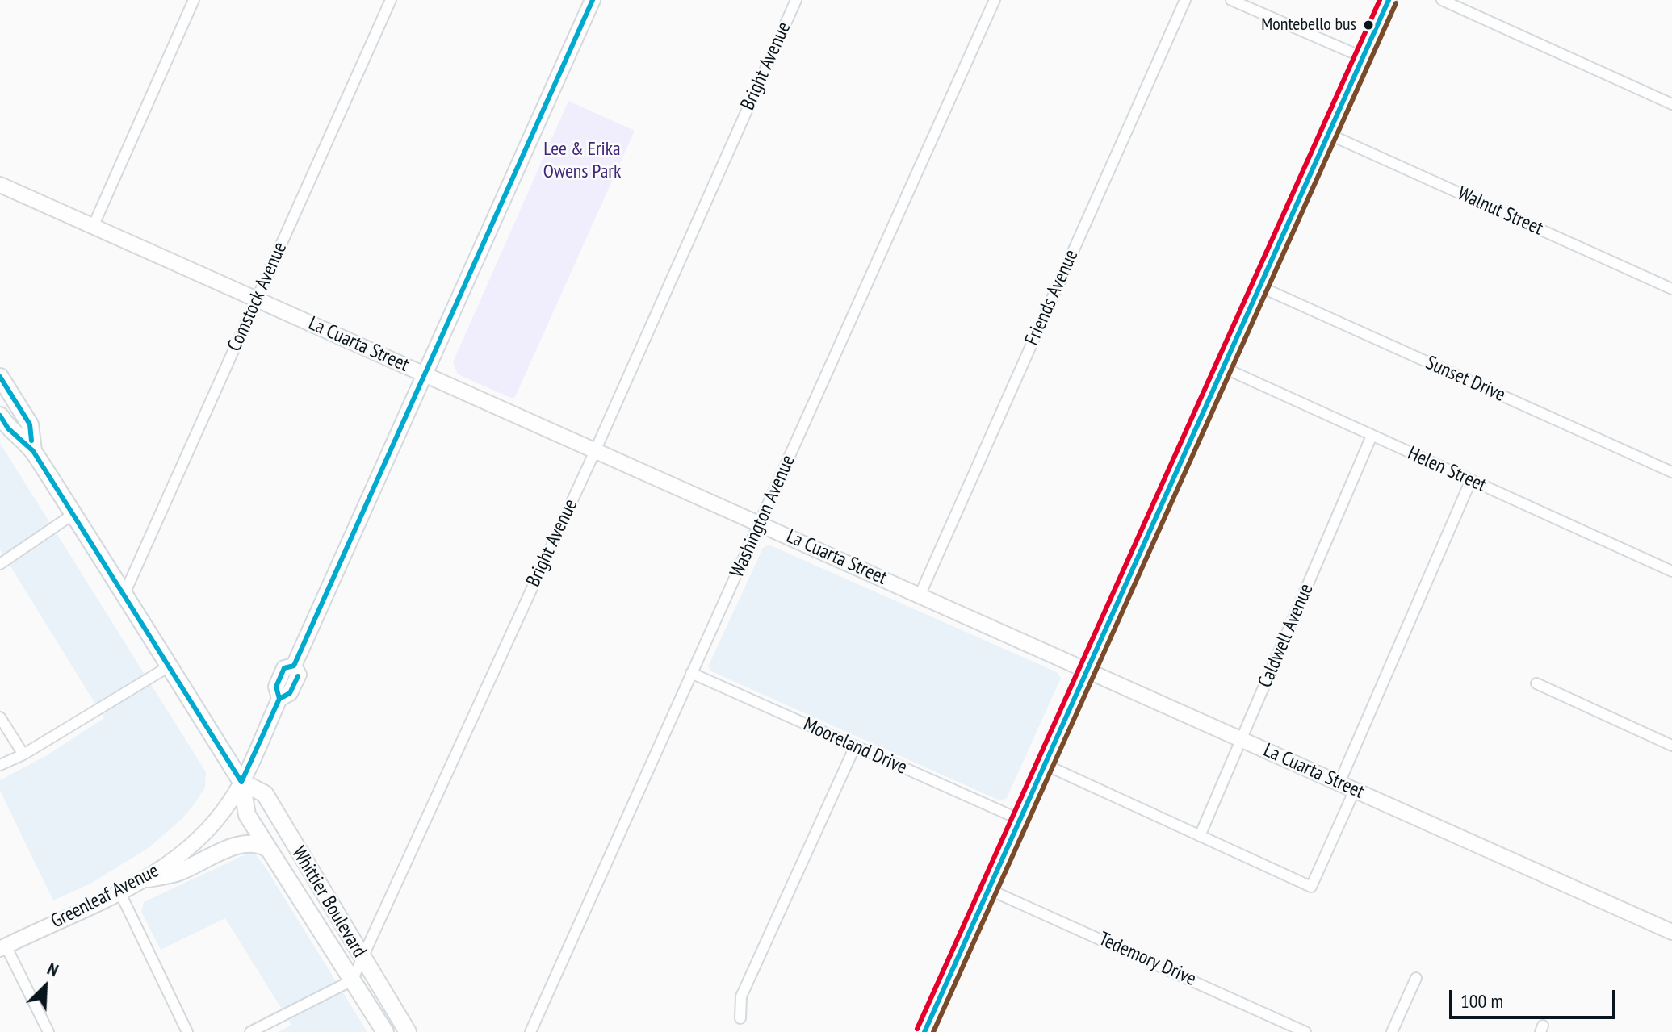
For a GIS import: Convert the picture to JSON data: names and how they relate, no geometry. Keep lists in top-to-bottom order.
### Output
{
  "streets": {
    "main road": ["Whittier Boulevard"],
    "street": [
      "Bright Avenue",
      "Walnut Street",
      "Comstock Avenue",
      "Friends Avenue",
      "La Cuarta Street",
      "Sunset Drive",
      "Helen Street",
      "Washington Avenue",
      "Caldwell Avenue",
      "Mooreland Drive",
      "Greenleaf Avenue",
      "Tedemory Drive"
    ]
  },
  "crossings": [
    ["Bright Avenue", "La Cuarta Street"],
    ["Bright Avenue", "Whittier Boulevard"],
    ["Comstock Avenue", "La Cuarta Street"],
    ["Comstock Avenue", "Whittier Boulevard"],
    ["Friends Avenue", "La Cuarta Street"],
    ["La Cuarta Street", "Washington Avenue"],
    ["La Cuarta Street", "Caldwell Avenue"],
    ["La Cuarta Street", "Greenleaf Avenue"],
    ["Helen Street", "Caldwell Avenue"],
    ["Washington Avenue", "Mooreland Drive"],
    ["Greenleaf Avenue", "Whittier Boulevard"]
  ],
  "parks": ["Lee & Erika Owens Park"],
  "places": ["Montebello bus"],
  "scale_bar": "100 m",
  "north": "top right"
}
